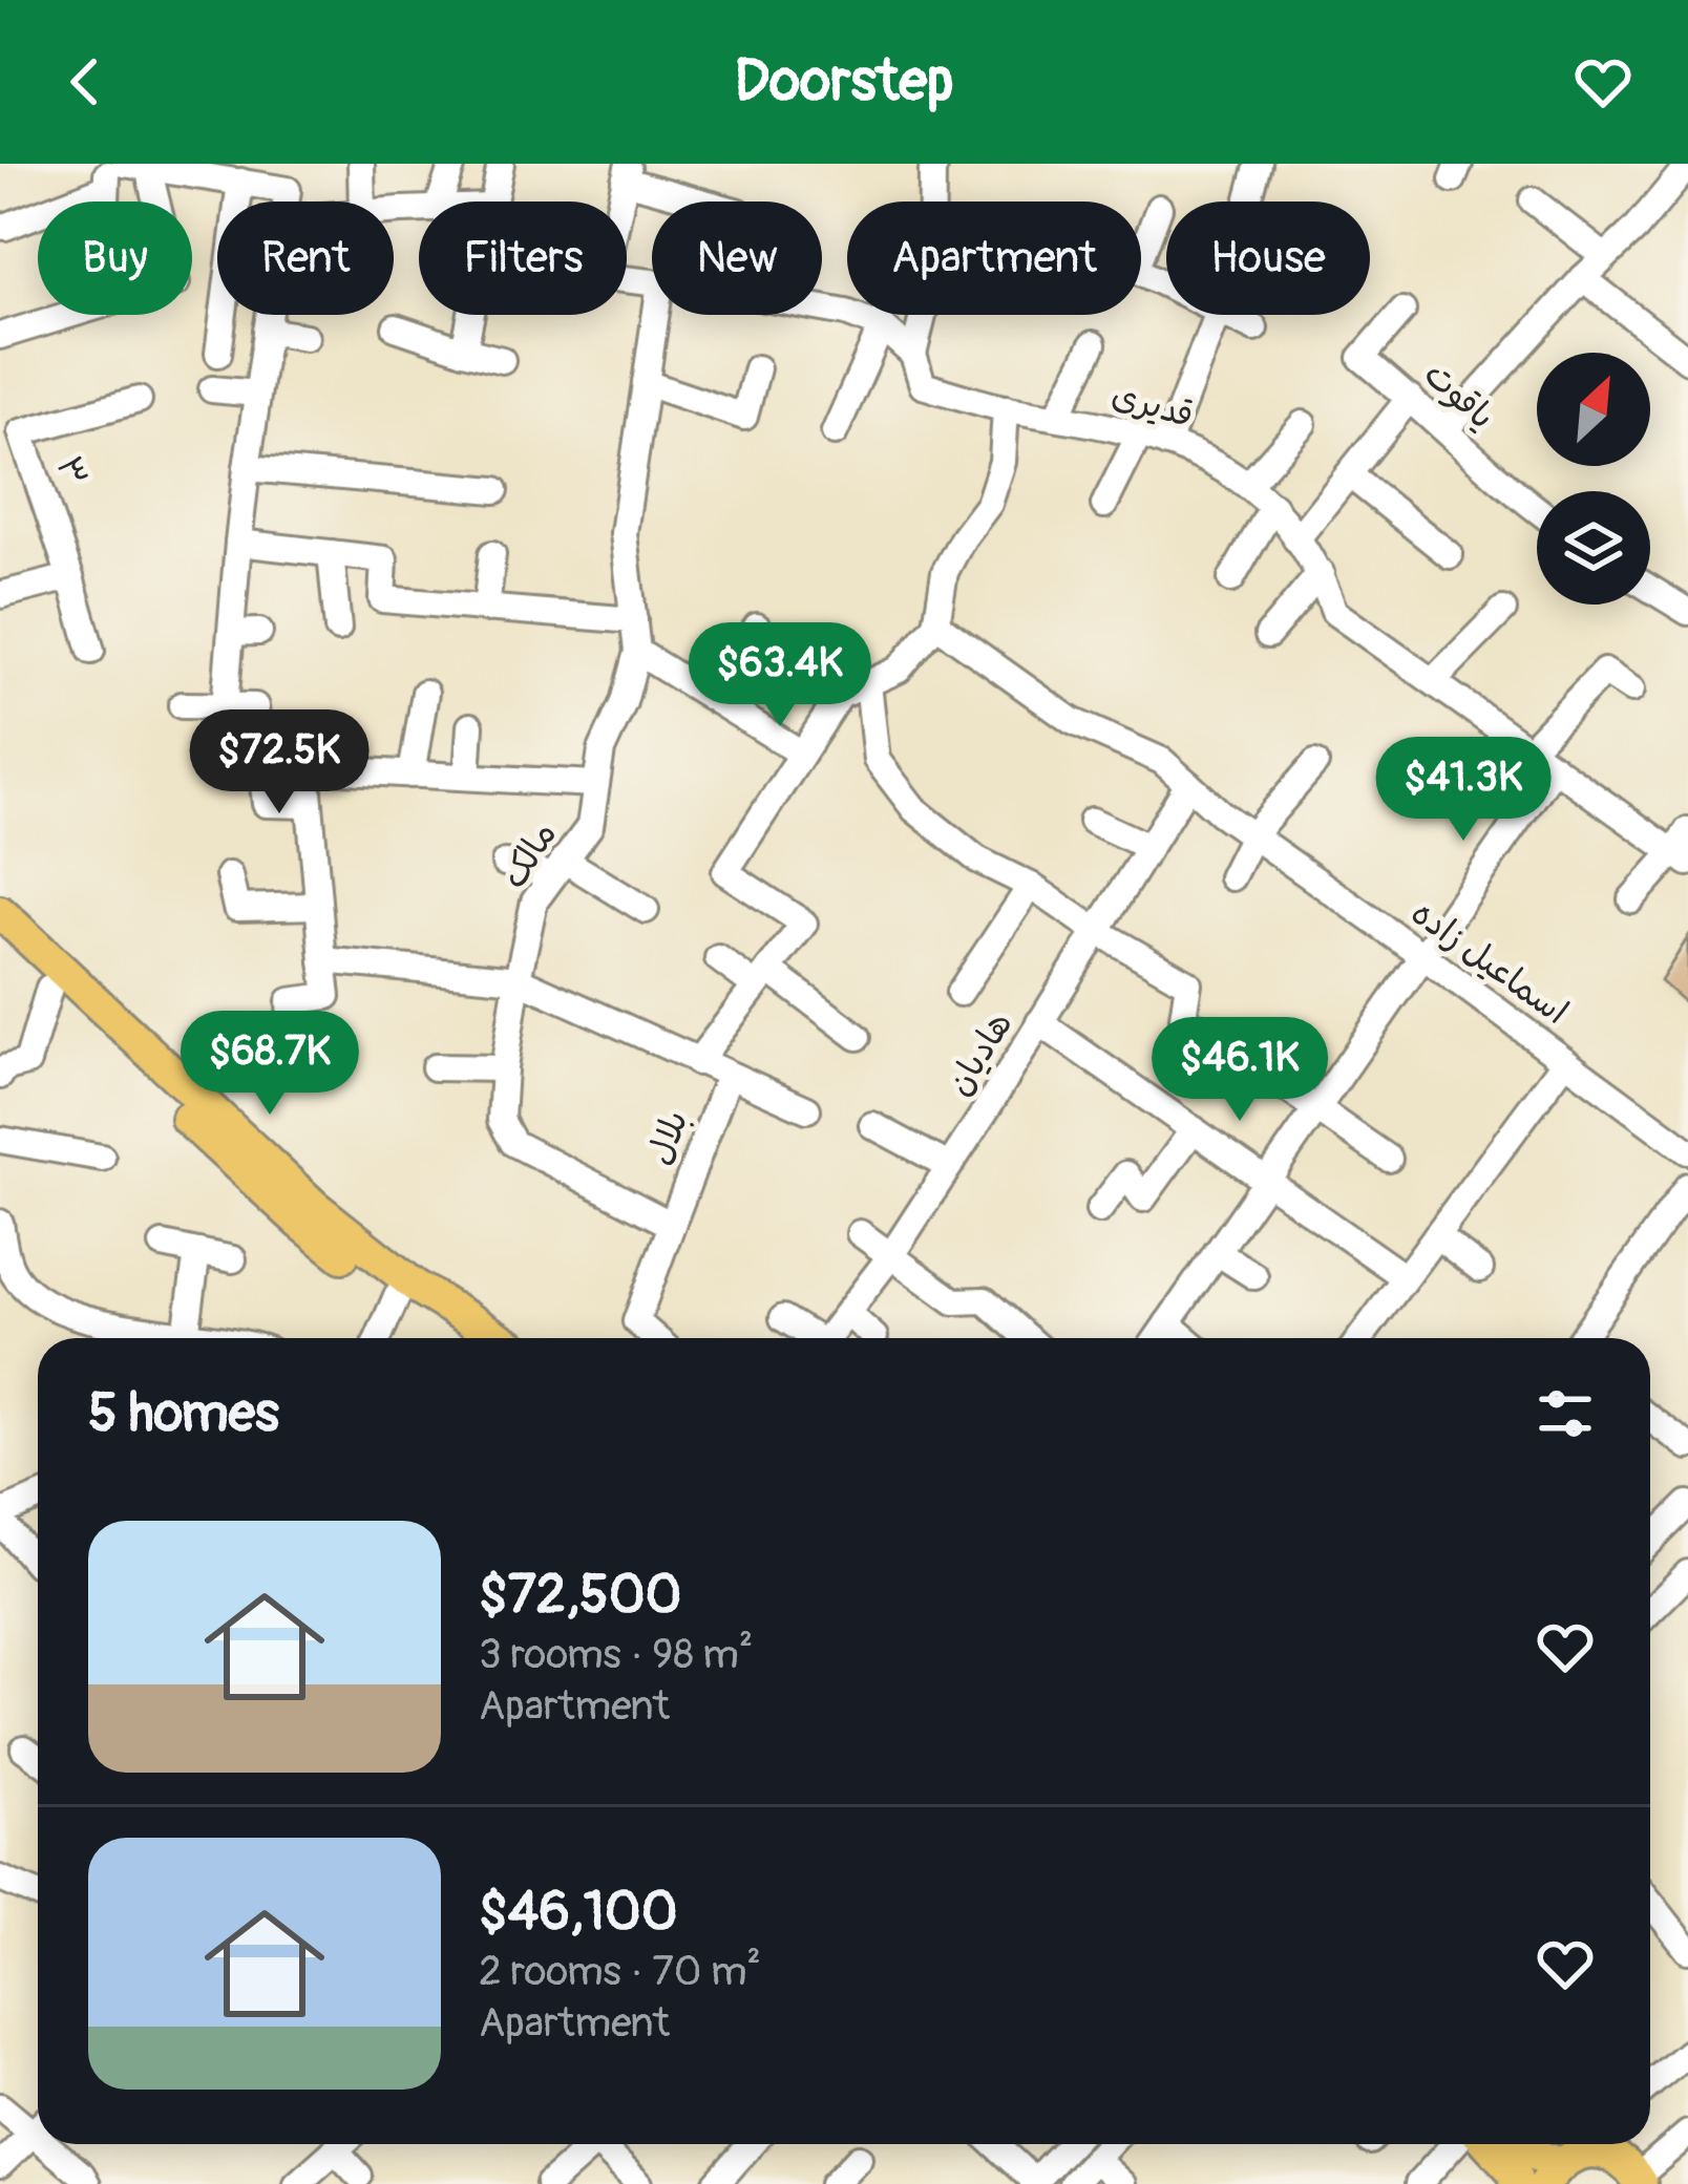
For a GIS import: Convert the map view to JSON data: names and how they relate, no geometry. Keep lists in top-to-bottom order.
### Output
{
  "streets": {
    "street": [
      "یاقوت",
      "قدیری",
      "۳",
      "مالک",
      "اسماعیل زاده",
      "هادیان",
      "بلال"
    ]
  },
  "crossings": [
    ["مالک", "بلال"],
    ["اسماعیل زاده", "هادیان"]
  ],
  "north": "top right",
  "page": {
    "header": "Doorstep",
    "chip": [
      "Buy",
      "Rent",
      "Filters",
      "New",
      "Apartment",
      "House"
    ],
    "price": [
      "$63.4K",
      "$72.5K",
      "$41.3K",
      "$68.7K",
      "$46.1K"
    ],
    "heading": "5 homes",
    "list": [
      {
        "name": "$72,500",
        "note": "3 rooms · 98 m² · Apartment"
      },
      {
        "name": "$46,100",
        "note": "2 rooms · 70 m² · Apartment"
      }
    ]
  }
}
